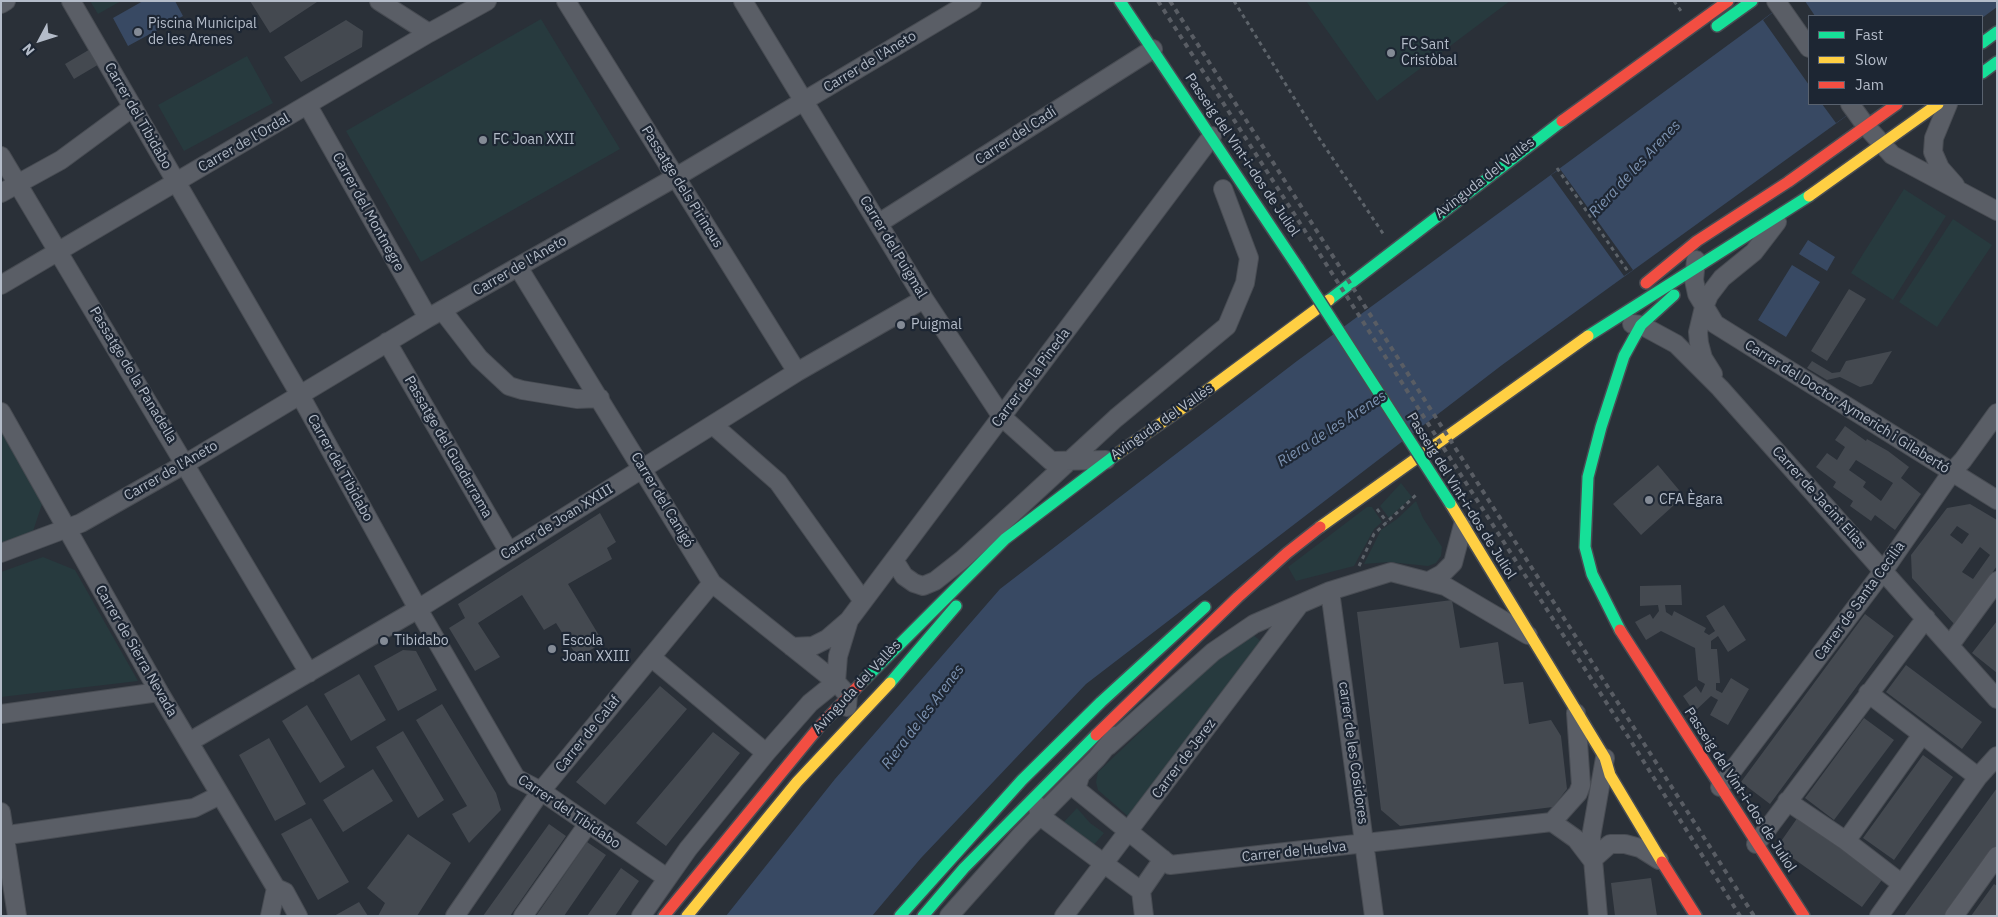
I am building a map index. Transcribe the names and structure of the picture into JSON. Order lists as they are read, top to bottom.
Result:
{
  "streets": {
    "main road": ["Passeig del Vint-i-dos de Juliol", "Avinguda del Vallès"],
    "street": [
      "Carrer de l'Aneto",
      "Carrer del Tibidabo",
      "Carrer del Cadí",
      "Carrer de l'Ordal",
      "Passatge dels Pirineus",
      "Carrer del Montnegre",
      "Carrer del Puigmal",
      "Passatge de la Panadella",
      "Carrer de la Pineda",
      "Carrer del Doctor Aymerich i Gilabertó",
      "Passatge del Guadarrama",
      "Carrer de Jacint Elias",
      "Carrer del Canigó",
      "Carrer de Joan XXIII",
      "Carrer de Santa Cecilia",
      "Carrer de Sierra Nevada",
      "Carrer de Calaf",
      "carrer de les Cosidores",
      "Carrer de Jerez",
      "Carrer de Huelva"
    ]
  },
  "crossings": [
    ["Carrer de l'Aneto", "Carrer del Tibidabo"],
    ["Carrer de l'Aneto", "Passatge dels Pirineus"],
    ["Carrer de l'Aneto", "Carrer del Montnegre"],
    ["Carrer de l'Aneto", "Carrer del Puigmal"],
    ["Carrer de l'Aneto", "Passatge de la Panadella"],
    ["Carrer de l'Aneto", "Passatge del Guadarrama"],
    ["Carrer de l'Aneto", "Carrer del Canigó"],
    ["Carrer de l'Aneto", "Carrer de Sierra Nevada"],
    ["Carrer del Tibidabo", "Carrer de l'Ordal"],
    ["Carrer del Tibidabo", "Avinguda del Vallès"],
    ["Carrer del Tibidabo", "Carrer de Joan XXIII"],
    ["Carrer del Tibidabo", "Carrer de Calaf"],
    ["Carrer del Cadí", "Passeig del Vint-i-dos de Juliol"],
    ["Carrer del Cadí", "Carrer del Puigmal"],
    ["Carrer de l'Ordal", "Carrer del Montnegre"],
    ["Carrer de l'Ordal", "Passatge de la Panadella"],
    ["Passeig del Vint-i-dos de Juliol", "Carrer de la Pineda"],
    ["Passeig del Vint-i-dos de Juliol", "Carrer de Jacint Elias"],
    ["Passeig del Vint-i-dos de Juliol", "Carrer de Santa Cecilia"],
    ["Avinguda del Vallès", "Carrer del Puigmal"],
    ["Avinguda del Vallès", "Carrer de la Pineda"],
    ["Avinguda del Vallès", "Carrer del Canigó"],
    ["Passatge dels Pirineus", "Carrer de Joan XXIII"],
    ["Carrer del Montnegre", "Carrer del Canigó"],
    ["Carrer del Puigmal", "Carrer de la Pineda"],
    ["Carrer del Puigmal", "Carrer de Joan XXIII"],
    ["Passatge de la Panadella", "Carrer de Joan XXIII"],
    ["Carrer de la Pineda", "Carrer del Canigó"],
    ["Carrer del Doctor Aymerich i Gilabertó", "Carrer de Jacint Elias"],
    ["Carrer del Doctor Aymerich i Gilabertó", "Carrer de Santa Cecilia"],
    ["Passatge del Guadarrama", "Carrer de Joan XXIII"],
    ["Carrer de Jacint Elias", "Carrer de Santa Cecilia"],
    ["Carrer del Canigó", "Carrer de Joan XXIII"],
    ["Carrer del Canigó", "Carrer de Calaf"],
    ["Carrer de Joan XXIII", "Carrer de Sierra Nevada"],
    ["carrer de les Cosidores", "Carrer de Huelva"],
    ["Carrer de Jerez", "Carrer de Huelva"]
  ],
  "water": ["Riera de les Arenes"],
  "places": [
    "Piscina Municipal de les Arenes",
    "FC Sant Cristòbal",
    "FC Joan XXII",
    "Puigmal",
    "CFA Ègara",
    "Tibidabo",
    "Escola Joan XXIII"
  ],
  "legend": ["Fast", "Slow", "Jam"],
  "north": "bottom left"
}
